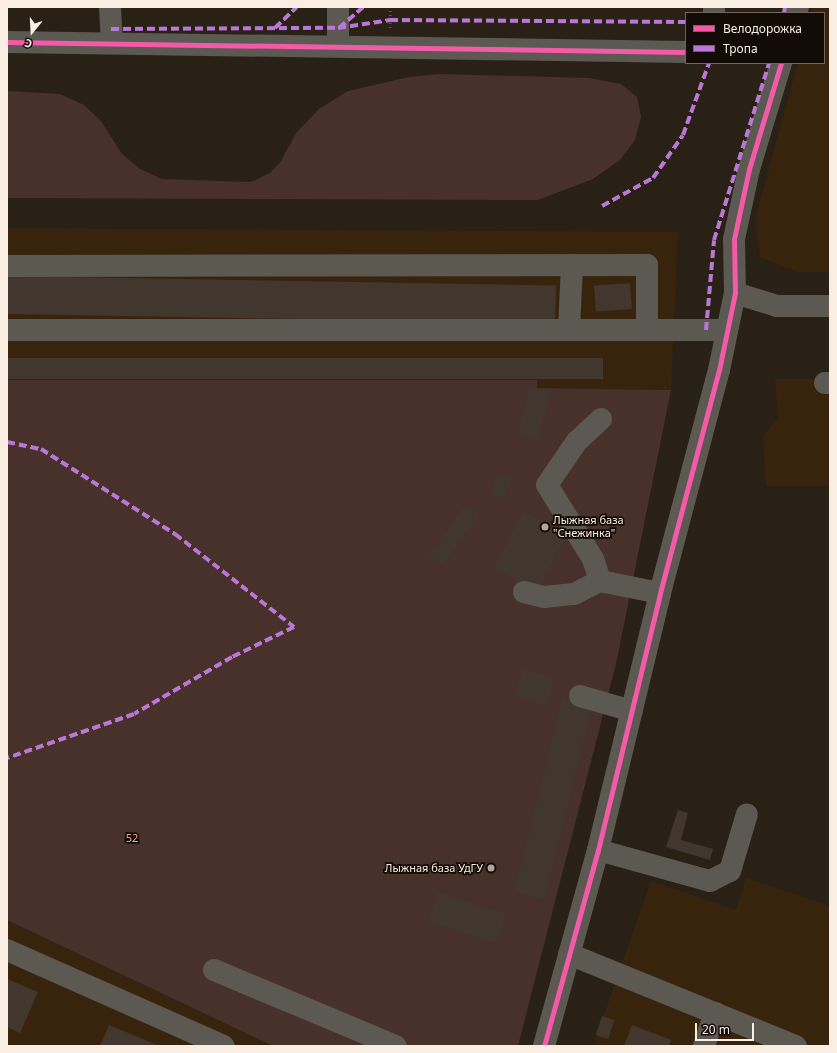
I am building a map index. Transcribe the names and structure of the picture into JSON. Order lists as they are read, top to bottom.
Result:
{
  "parks": ["52"],
  "places": ["Лыжная база \"Снежинка\"", "Лыжная база УдГУ"],
  "legend": ["Велодорожка", "Тропа"],
  "scale_bar": "20 m",
  "north": "bottom"
}
